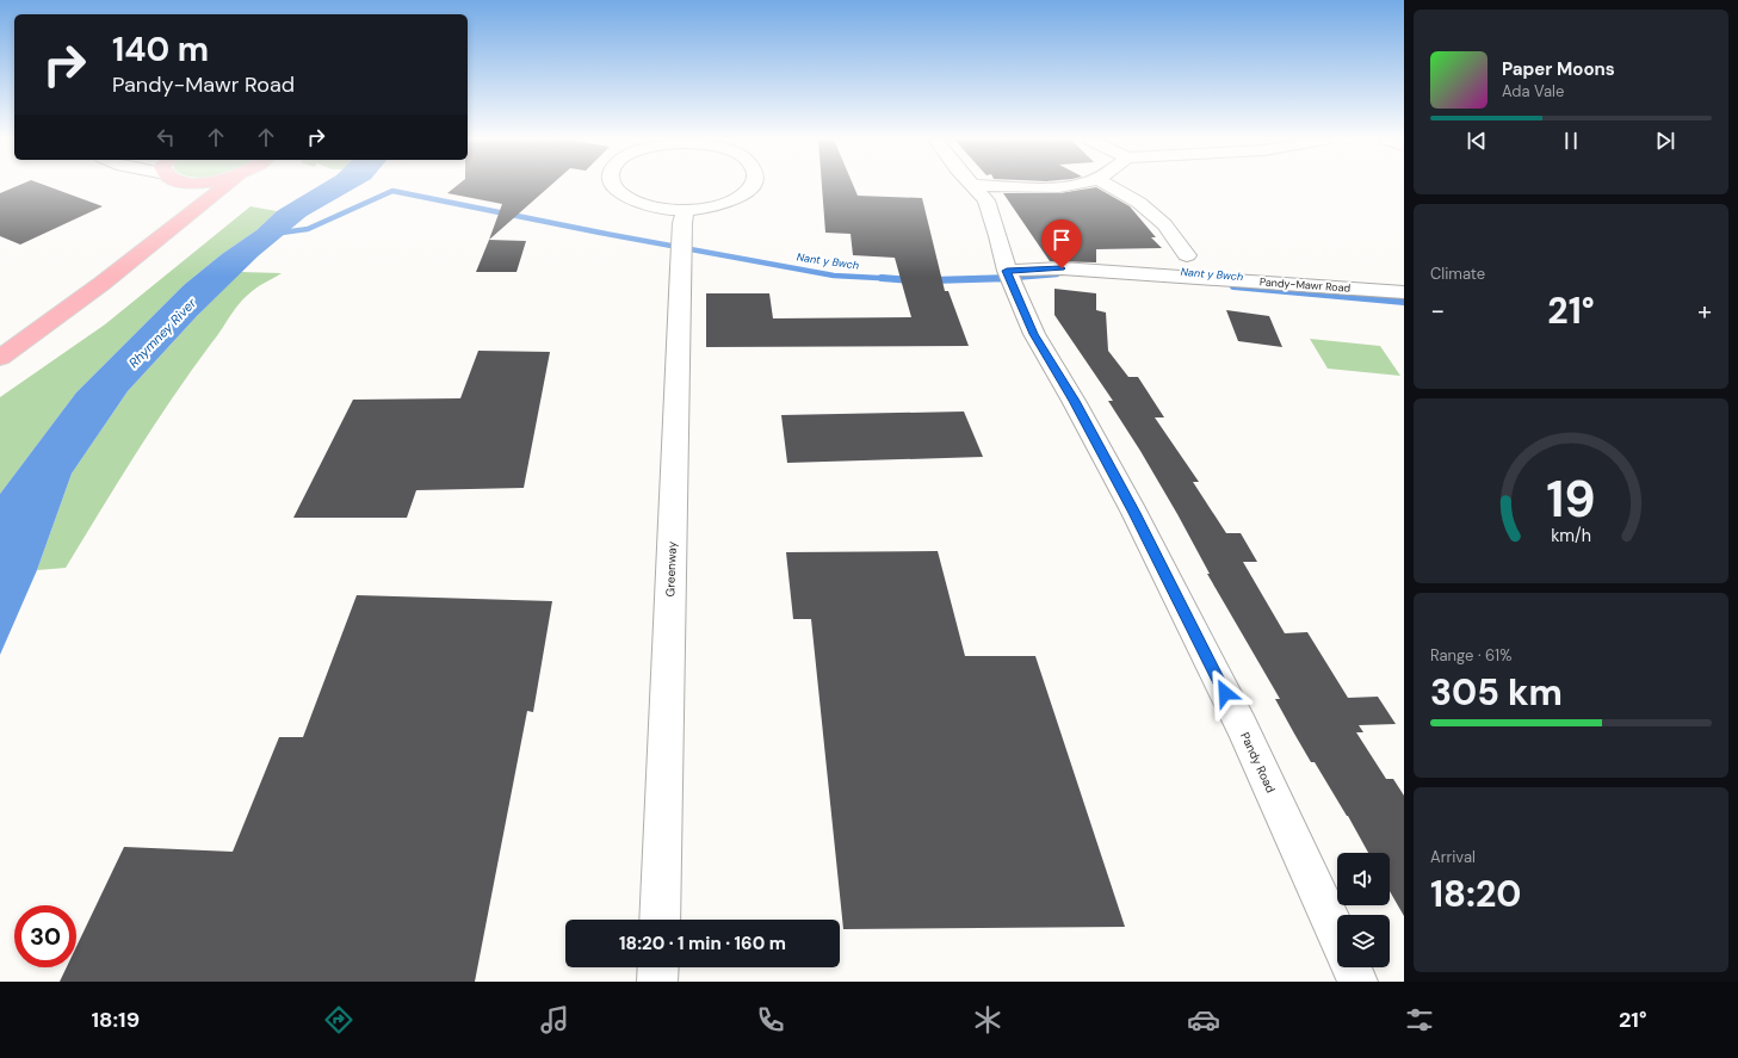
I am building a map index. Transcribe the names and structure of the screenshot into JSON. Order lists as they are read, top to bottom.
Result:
{
  "streets": {
    "street": ["Pandy-Mawr Road", "Greenway", "Pandy Road"]
  },
  "crossings": [
    ["Pandy-Mawr Road", "Pandy Road"]
  ],
  "water": ["Nant y Bwch", "Rhymney River"],
  "page": {
    "turn": ["140 m", "Pandy-Mawr Road"],
    "song": ["Paper Moons", "Ada Vale"],
    "tile": [
      "Climate",
      ["Range · 61%", "305 km"],
      ["Arrival", "18:20"]
    ],
    "heat": ["−", "21°", "+"],
    "limit": "30",
    "trip": "18:20 · 1 min · 160 m",
    "tabs": ["18:19", "21°"],
    "gauge": ["19", "km/h"]
  }
}
